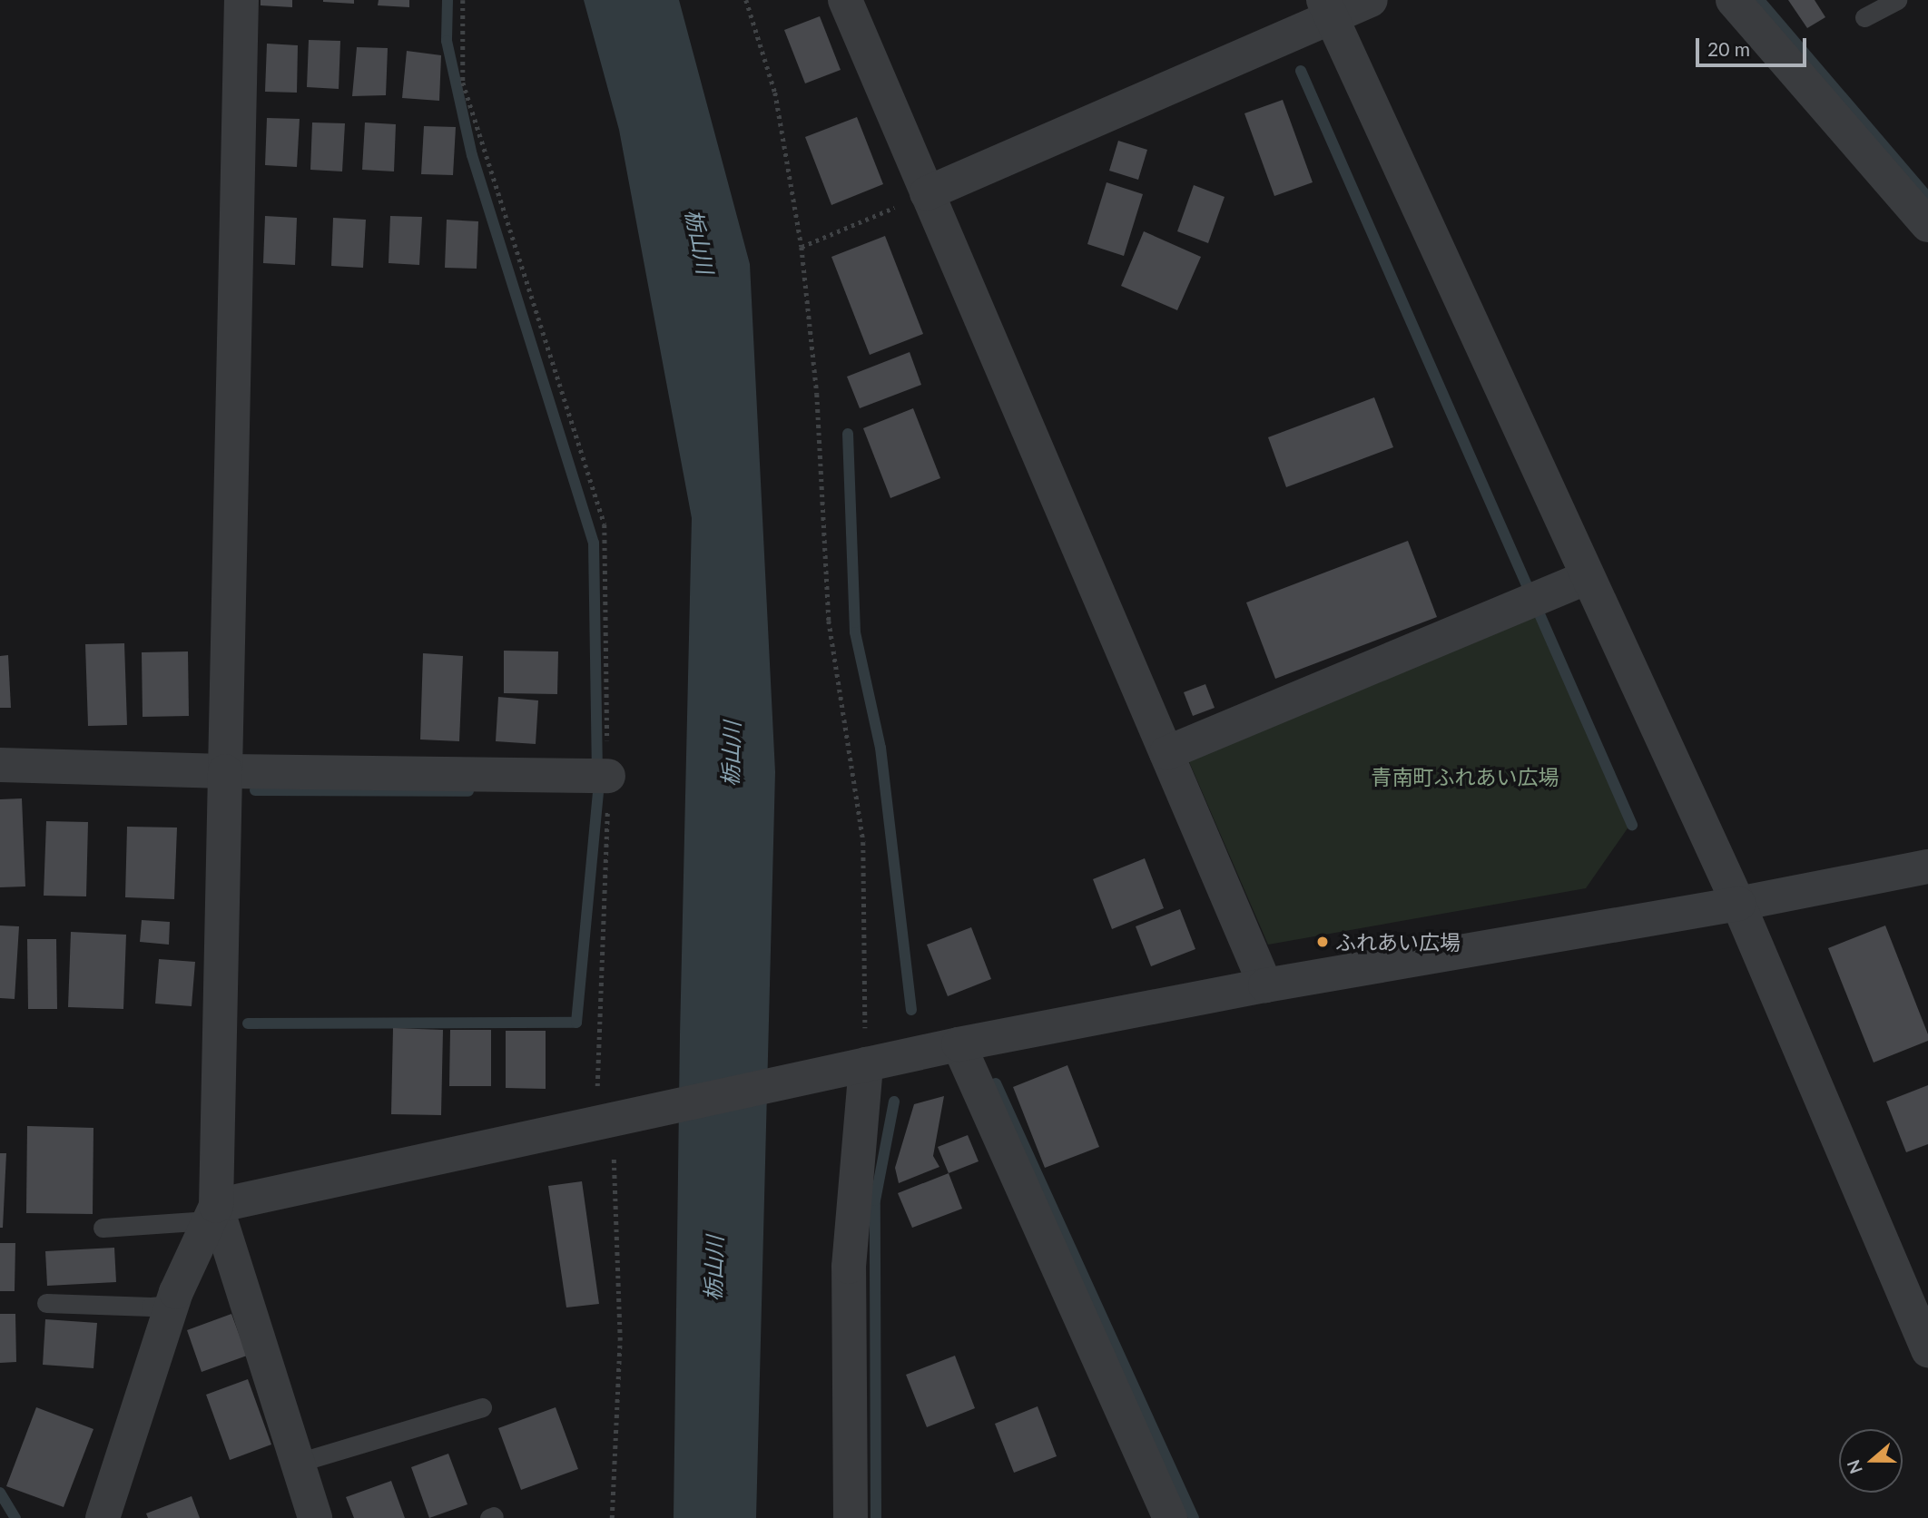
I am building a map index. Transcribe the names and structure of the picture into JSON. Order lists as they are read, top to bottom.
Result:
{
  "water": ["栃山川"],
  "parks": ["青南町ふれあい広場"],
  "places": ["ふれあい広場"],
  "scale_bar": "20 m",
  "north": "left"
}
